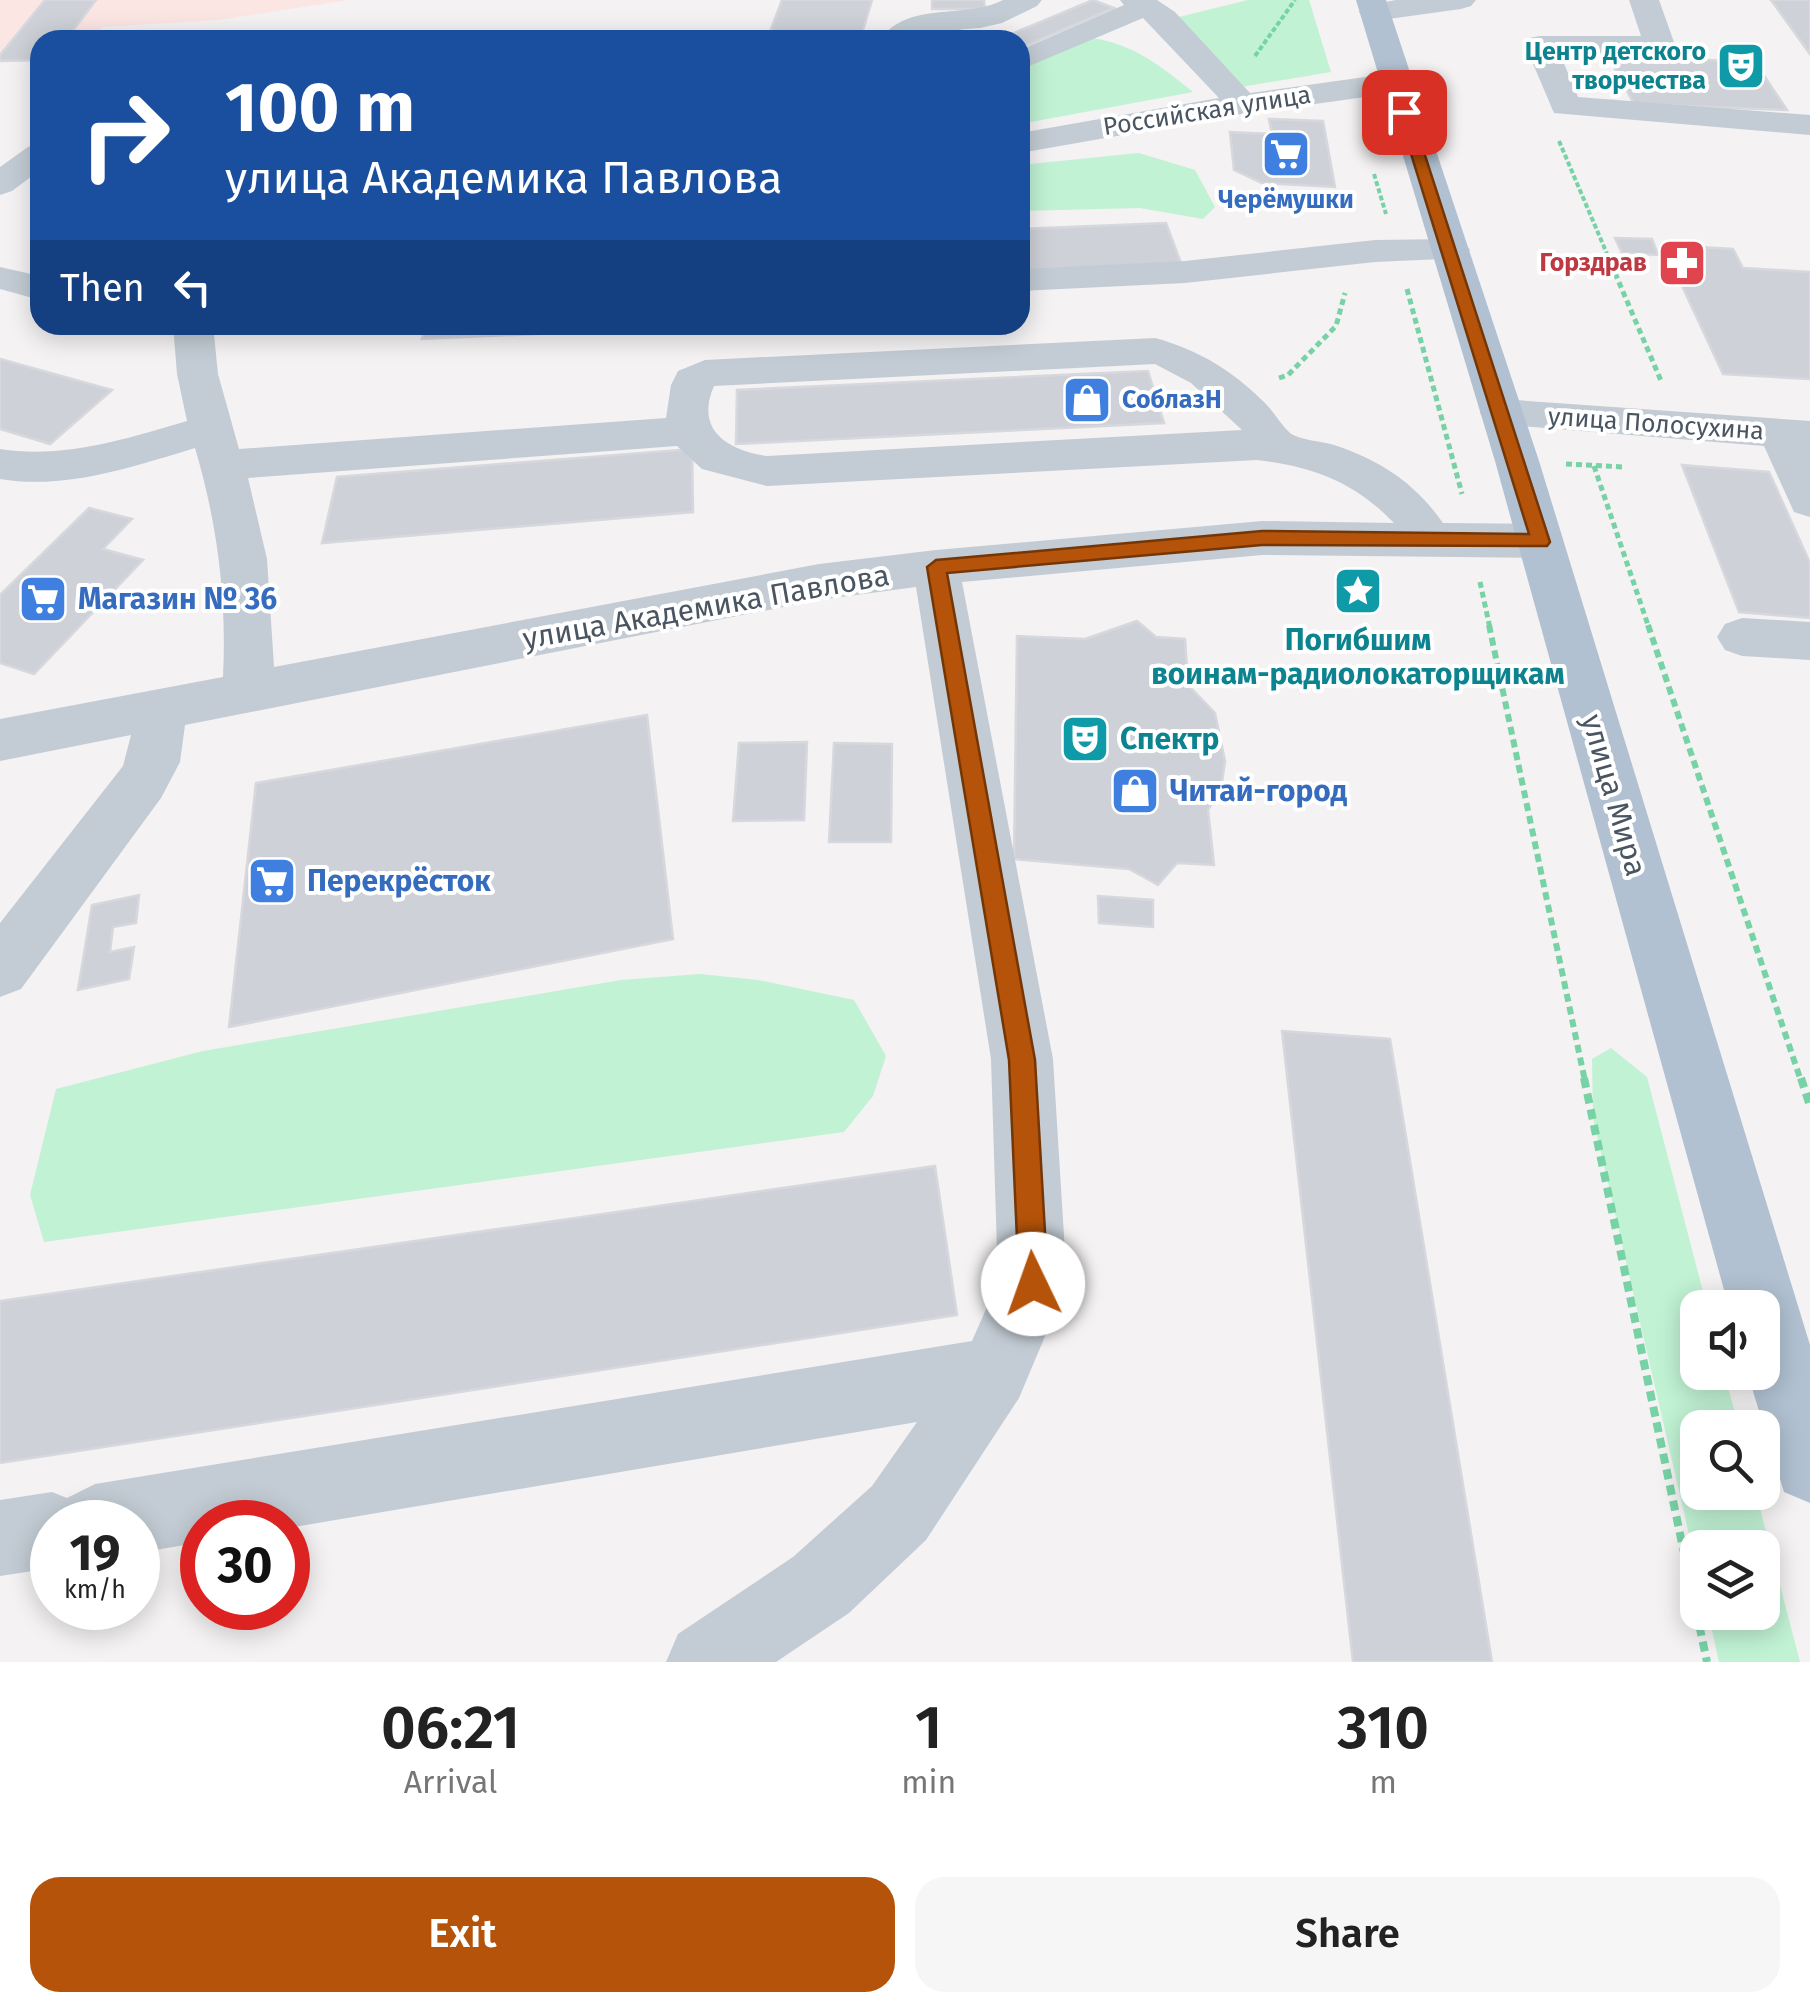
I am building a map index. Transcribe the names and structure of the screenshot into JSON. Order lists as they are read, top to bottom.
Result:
{
  "streets": {
    "main road": ["улица Мира"],
    "street": ["Российская улица", "улица Полосухина", "улица Академика Павлова"]
  },
  "crossings": [
    ["Российская улица", "улица Мира"],
    ["улица Полосухина", "улица Мира"],
    ["улица Академика Павлова", "улица Мира"]
  ],
  "places": {
    "theatre": ["Центр детского творчества", "Спектр"],
    "supermarket": ["Черёмушки", "Магазин № 36", "Перекрёсток"],
    "pharmacy": ["Горздрав"],
    "shop": ["СоблазН", "Читай-город"],
    "place": ["Погибшим воинам-радиолокаторщикам"]
  },
  "page": {
    "turn": ["100 m", "улица Академика Павлова"],
    "then": "Then",
    "speed": "19 km/h",
    "limit": "30",
    "eta": [
      "06:21",
      "Arrival",
      "1",
      "min",
      "310",
      "m"
    ],
    "buttons": ["Exit", "Share"]
  }
}
